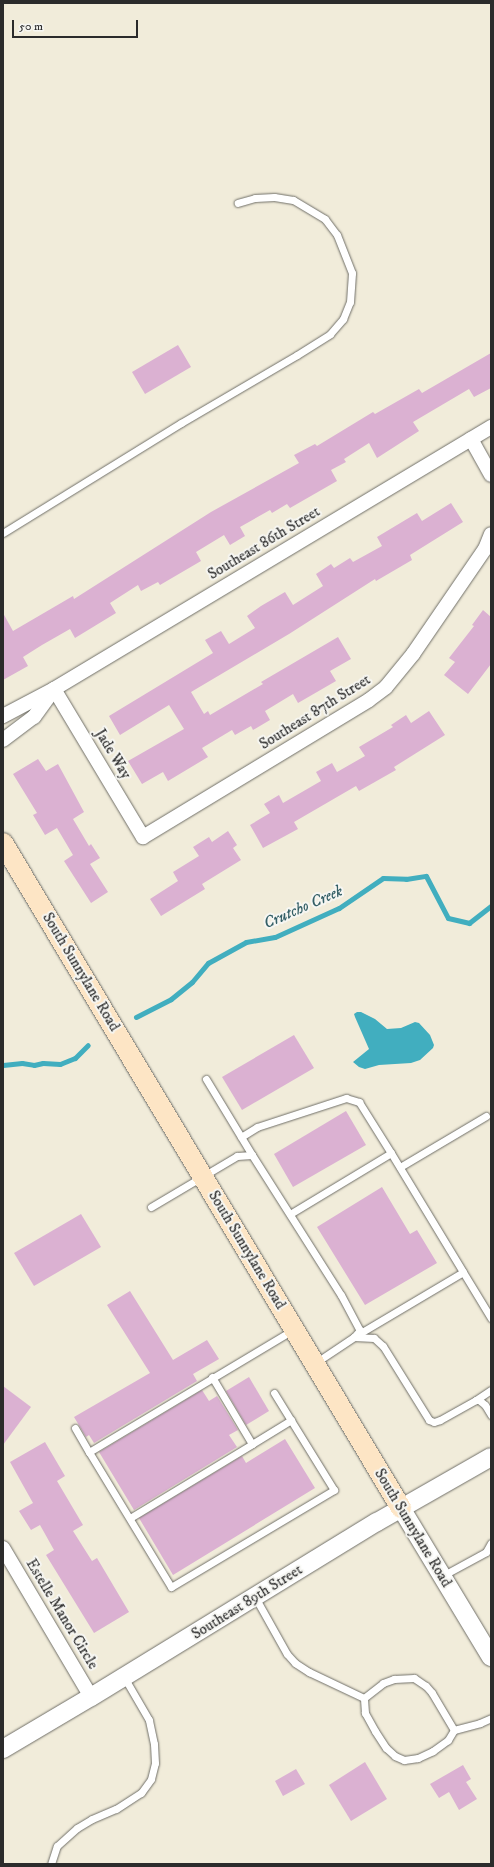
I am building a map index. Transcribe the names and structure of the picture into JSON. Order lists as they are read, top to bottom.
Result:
{
  "streets": {
    "main road": ["South Sunnylane Road"],
    "street": [
      "Southeast 86th Street",
      "Southeast 87th Street",
      "Jade Way",
      "Southeast 89th Street",
      "Estelle Manor Circle"
    ]
  },
  "crossings": [
    ["Southeast 86th Street", "Jade Way"],
    ["Southeast 87th Street", "Jade Way"],
    ["South Sunnylane Road", "Southeast 89th Street"],
    ["Southeast 89th Street", "Estelle Manor Circle"]
  ],
  "water": ["Crutcho Creek"],
  "scale_bar": "50 m"
}
